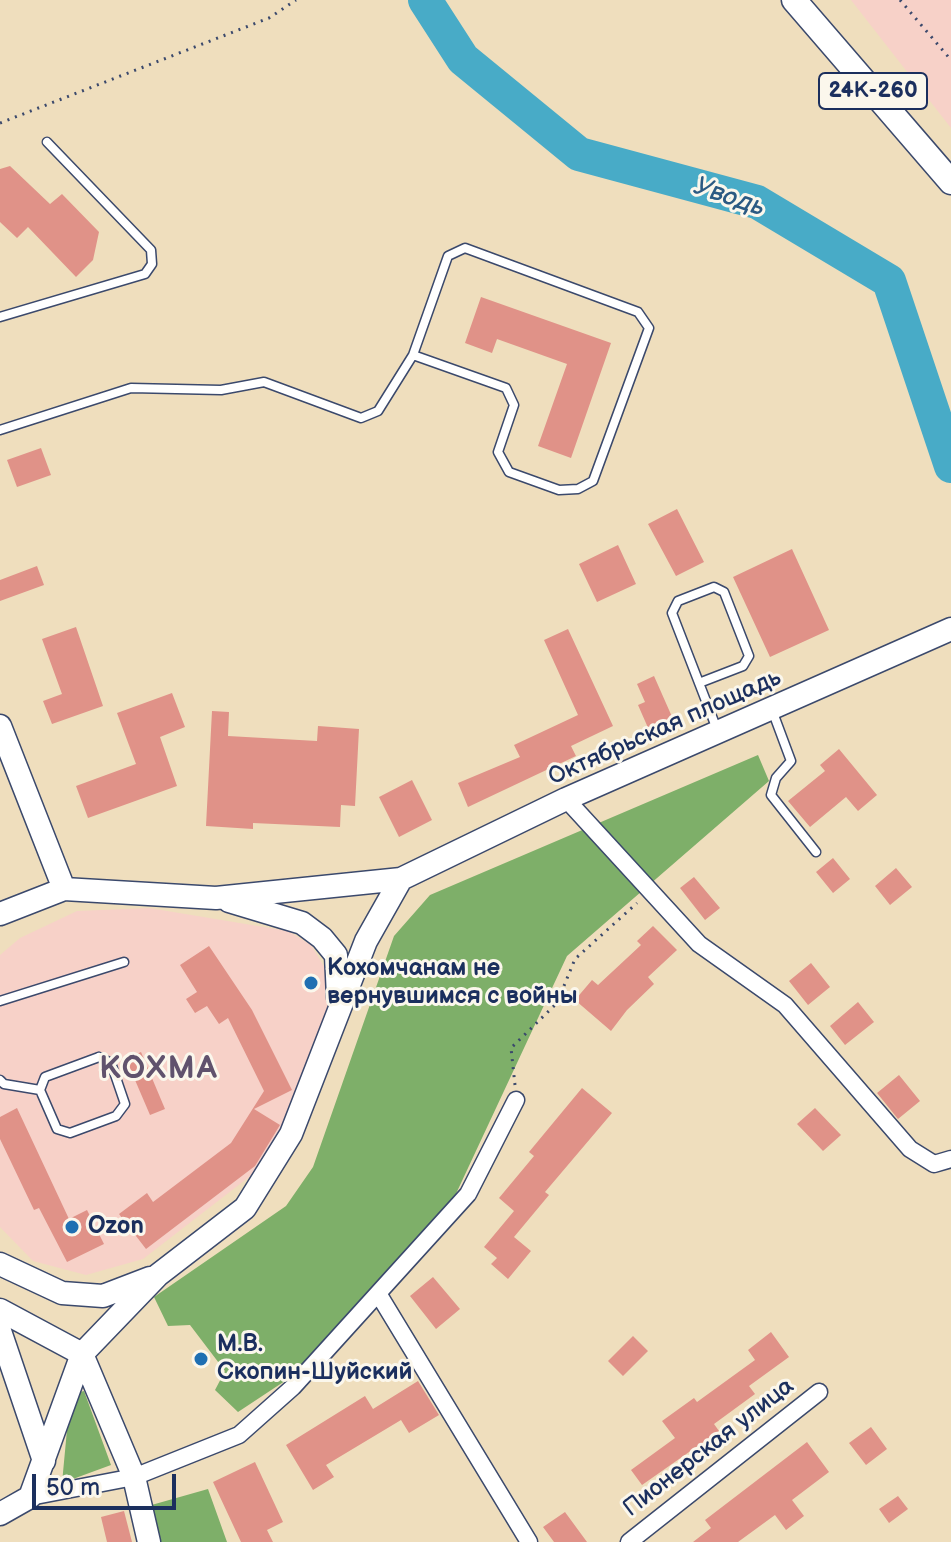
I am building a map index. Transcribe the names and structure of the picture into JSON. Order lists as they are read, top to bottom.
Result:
{
  "streets": {
    "main road": ["24К-260", "Октябрьская площадь"],
    "street": ["Пионерская улица"]
  },
  "districts": ["КОХМА"],
  "water": ["Уводь"],
  "places": ["Кохомчанам не вернувшимся с войны", "Ozon", "М.В. Скопин-Шуйский"],
  "scale_bar": "50 m"
}
